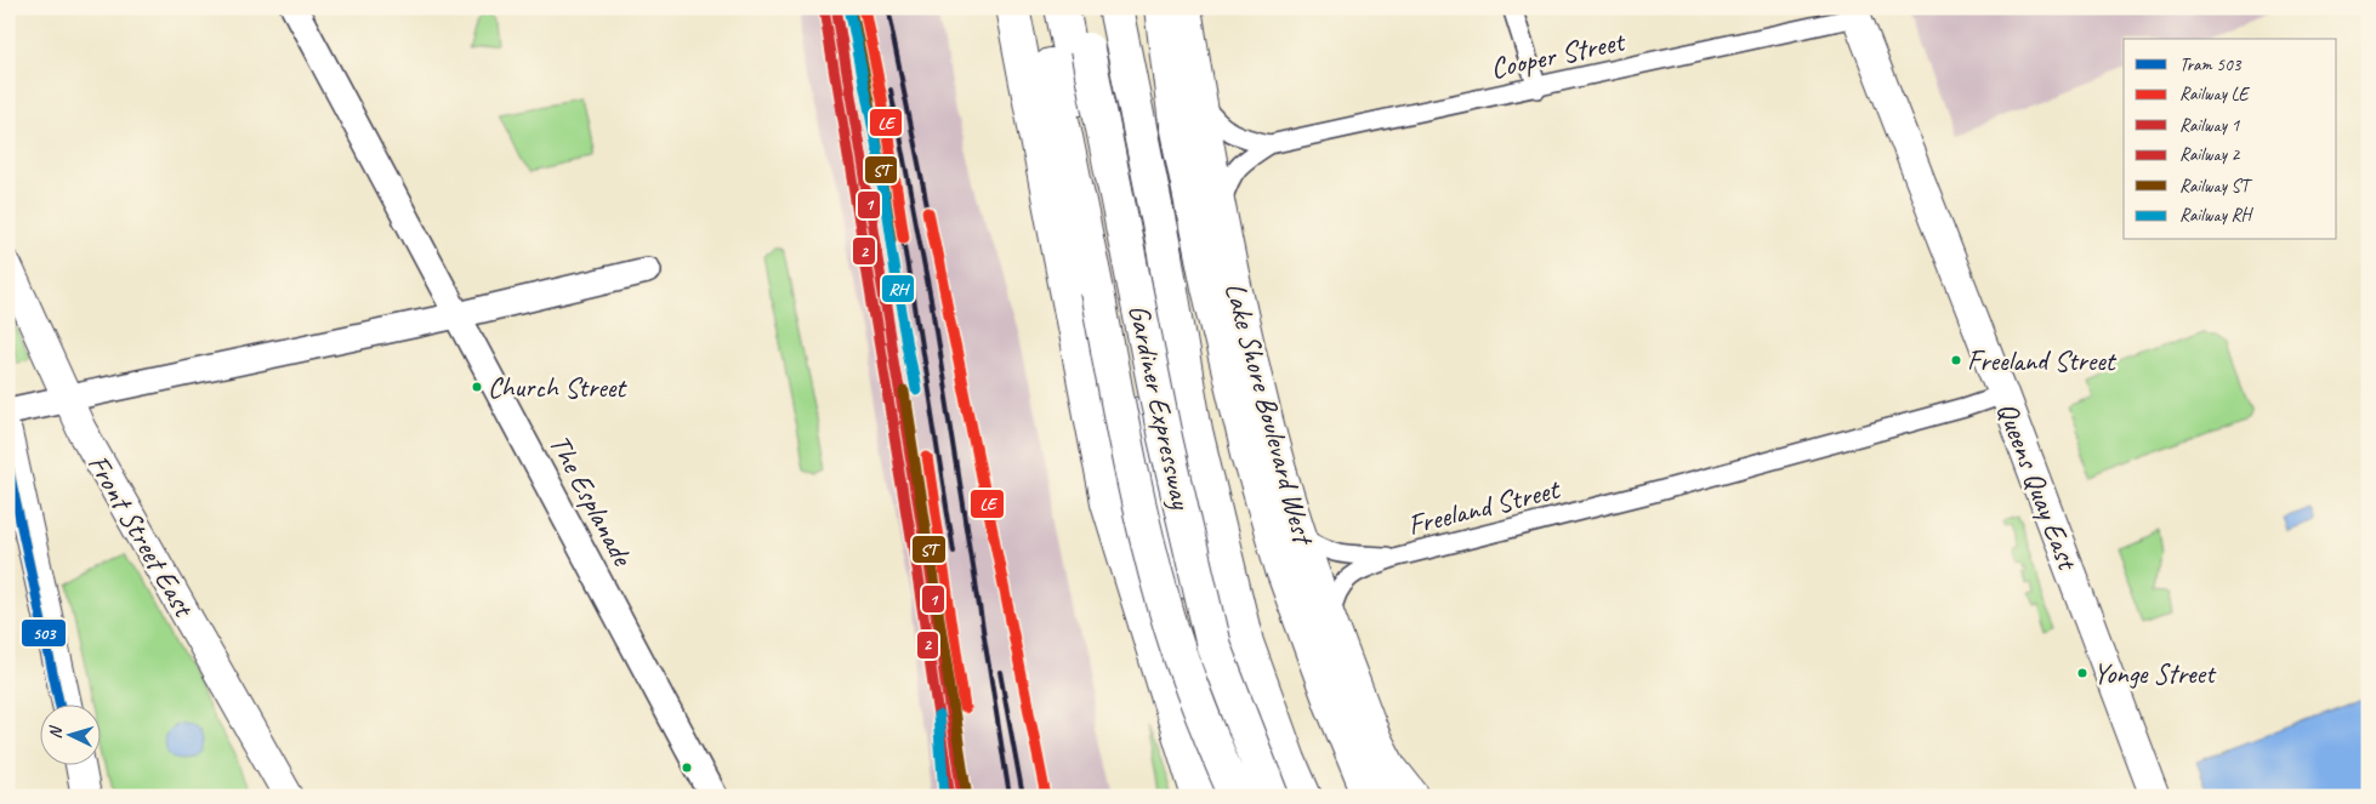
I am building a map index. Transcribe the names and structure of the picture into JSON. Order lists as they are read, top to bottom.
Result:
{
  "streets": {
    "highway": ["Gardiner Expressway", "Lake Shore Boulevard West"],
    "main road": ["Queens Quay East", "Front Street East"],
    "street": ["Cooper Street", "The Esplanade", "Freeland Street"]
  },
  "crossings": [
    ["Cooper Street", "Lake Shore Boulevard West"],
    ["Cooper Street", "Queens Quay East"],
    ["Lake Shore Boulevard West", "Freeland Street"],
    ["Queens Quay East", "Freeland Street"]
  ],
  "places": ["Freeland Street", "Church Street", "Yonge Street"],
  "lines": [
    "rail line LE",
    "rail line 1",
    "rail line RH",
    "rail line 2",
    "rail line ST",
    "tram line 503"
  ],
  "legend": [
    "Tram 503",
    "Railway LE",
    "Railway 1",
    "Railway 2",
    "Railway ST",
    "Railway RH"
  ],
  "north": "left"
}
